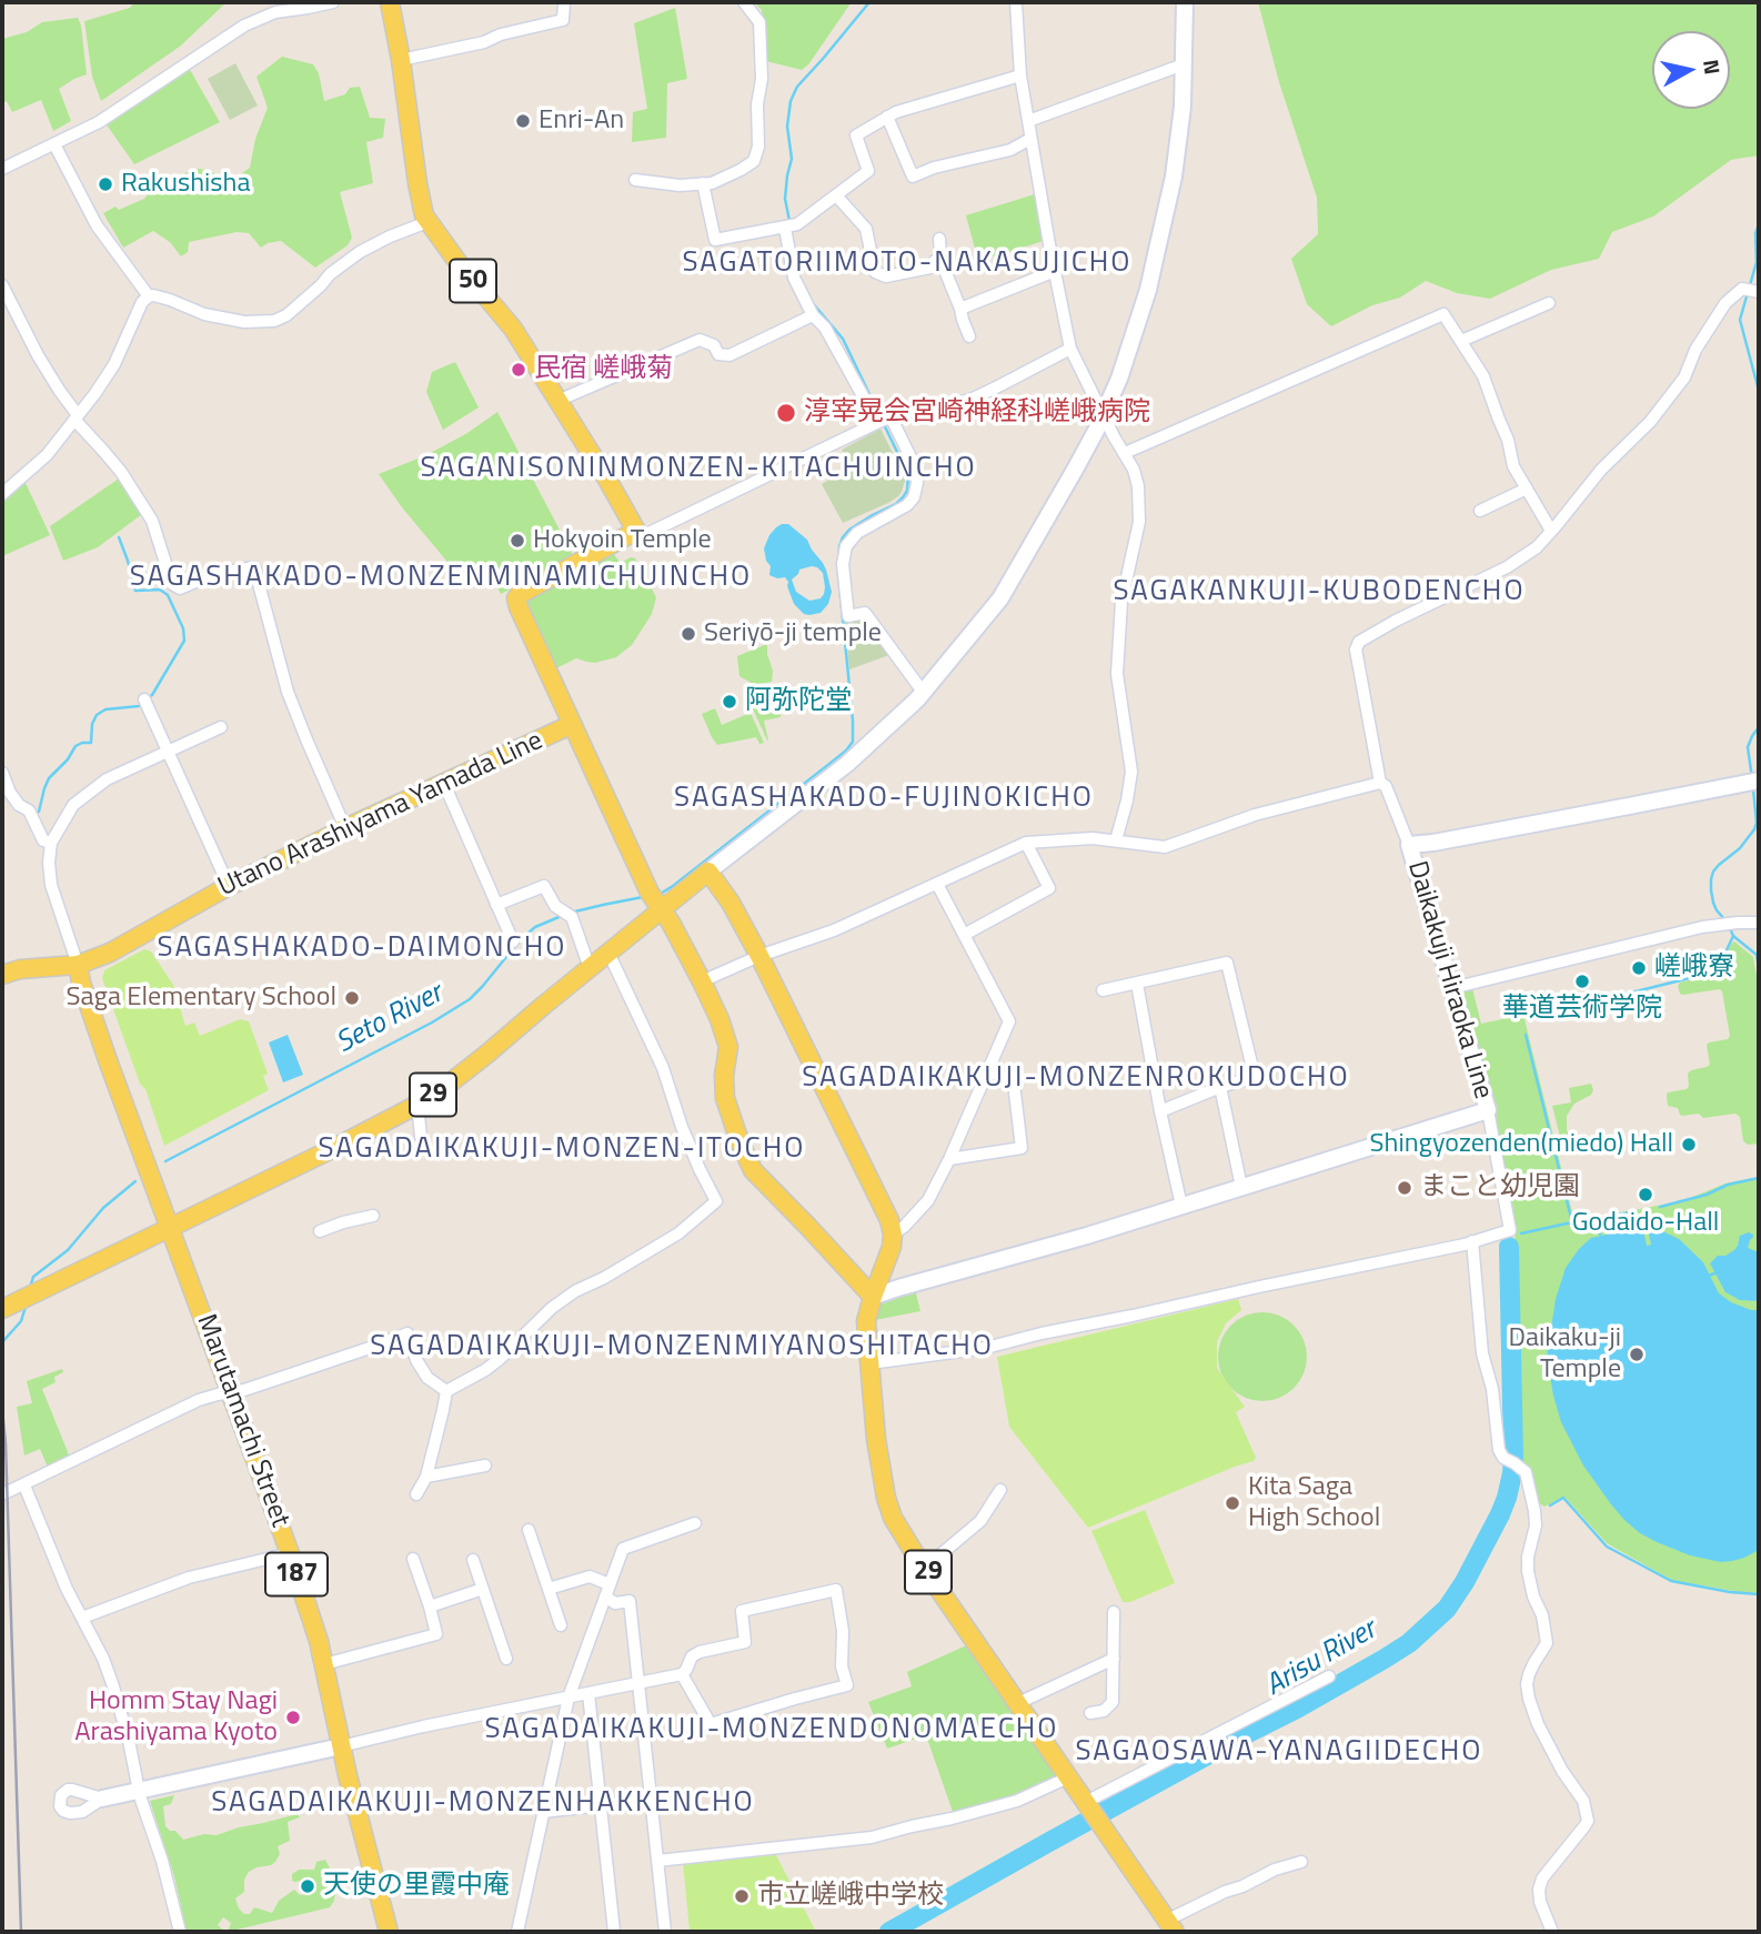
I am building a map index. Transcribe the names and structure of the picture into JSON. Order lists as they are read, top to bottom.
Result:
{
  "streets": {
    "main road": [
      "50",
      "Utano Arashiyama Yamada Line",
      "29",
      "Marutamachi Street",
      "187"
    ],
    "street": ["Daikakuji Hiraoka Line"]
  },
  "crossings": [
    ["Utano Arashiyama Yamada Line", "Daikakuji Hiraoka Line"],
    ["Utano Arashiyama Yamada Line", "29"],
    ["Utano Arashiyama Yamada Line", "Marutamachi Street"],
    ["Daikakuji Hiraoka Line", "29"],
    ["29", "Marutamachi Street"]
  ],
  "districts": [
    "SAGATORIIMOTO-NAKASUJICHO",
    "SAGANISONINMONZEN-KITACHUINCHO",
    "SAGASHAKADO-MONZENMINAMICHUINCHO",
    "SAGAKANKUJI-KUBODENCHO",
    "SAGASHAKADO-FUJINOKICHO",
    "SAGASHAKADO-DAIMONCHO",
    "SAGADAIKAKUJI-MONZENROKUDOCHO",
    "SAGADAIKAKUJI-MONZEN-ITOCHO",
    "SAGADAIKAKUJI-MONZENMIYANOSHITACHO",
    "SAGADAIKAKUJI-MONZENDONOMAECHO",
    "SAGAOSAWA-YANAGIIDECHO",
    "SAGADAIKAKUJI-MONZENHAKKENCHO"
  ],
  "water": ["Seto River", "Arisu River"],
  "places": [
    "Enri-An",
    "Rakushisha",
    "民宿 嵯峨菊",
    "淳宰晃会宮崎神経科嵯峨病院",
    "Hokyoin Temple",
    "Seriyō-ji temple",
    "阿弥陀堂",
    "嵯峨寮",
    "華道芸術学院",
    "Saga Elementary School",
    "Shingyozenden(miedo) Hall",
    "まこと幼児園",
    "Godaido-Hall",
    "Daikaku-ji Temple",
    "Kita Saga High School",
    "Homm Stay Nagi Arashiyama Kyoto",
    "天使の里霞中庵",
    "市立嵯峨中学校"
  ],
  "north": "right"
}
